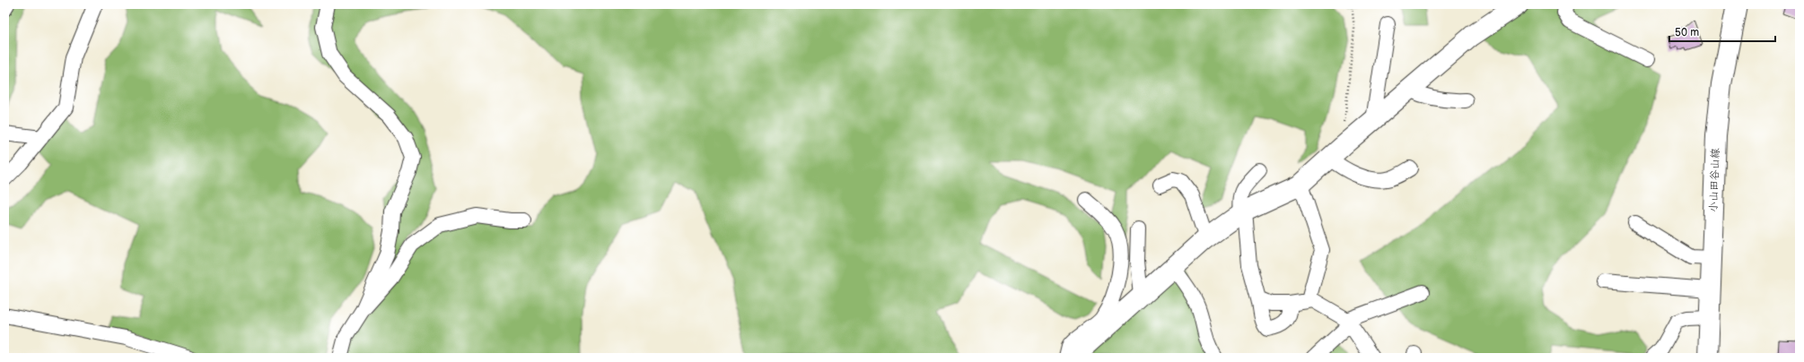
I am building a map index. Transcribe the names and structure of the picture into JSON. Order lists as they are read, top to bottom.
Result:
{
  "streets": {
    "street": ["小山田谷山線"]
  },
  "scale_bar": "50 m"
}
